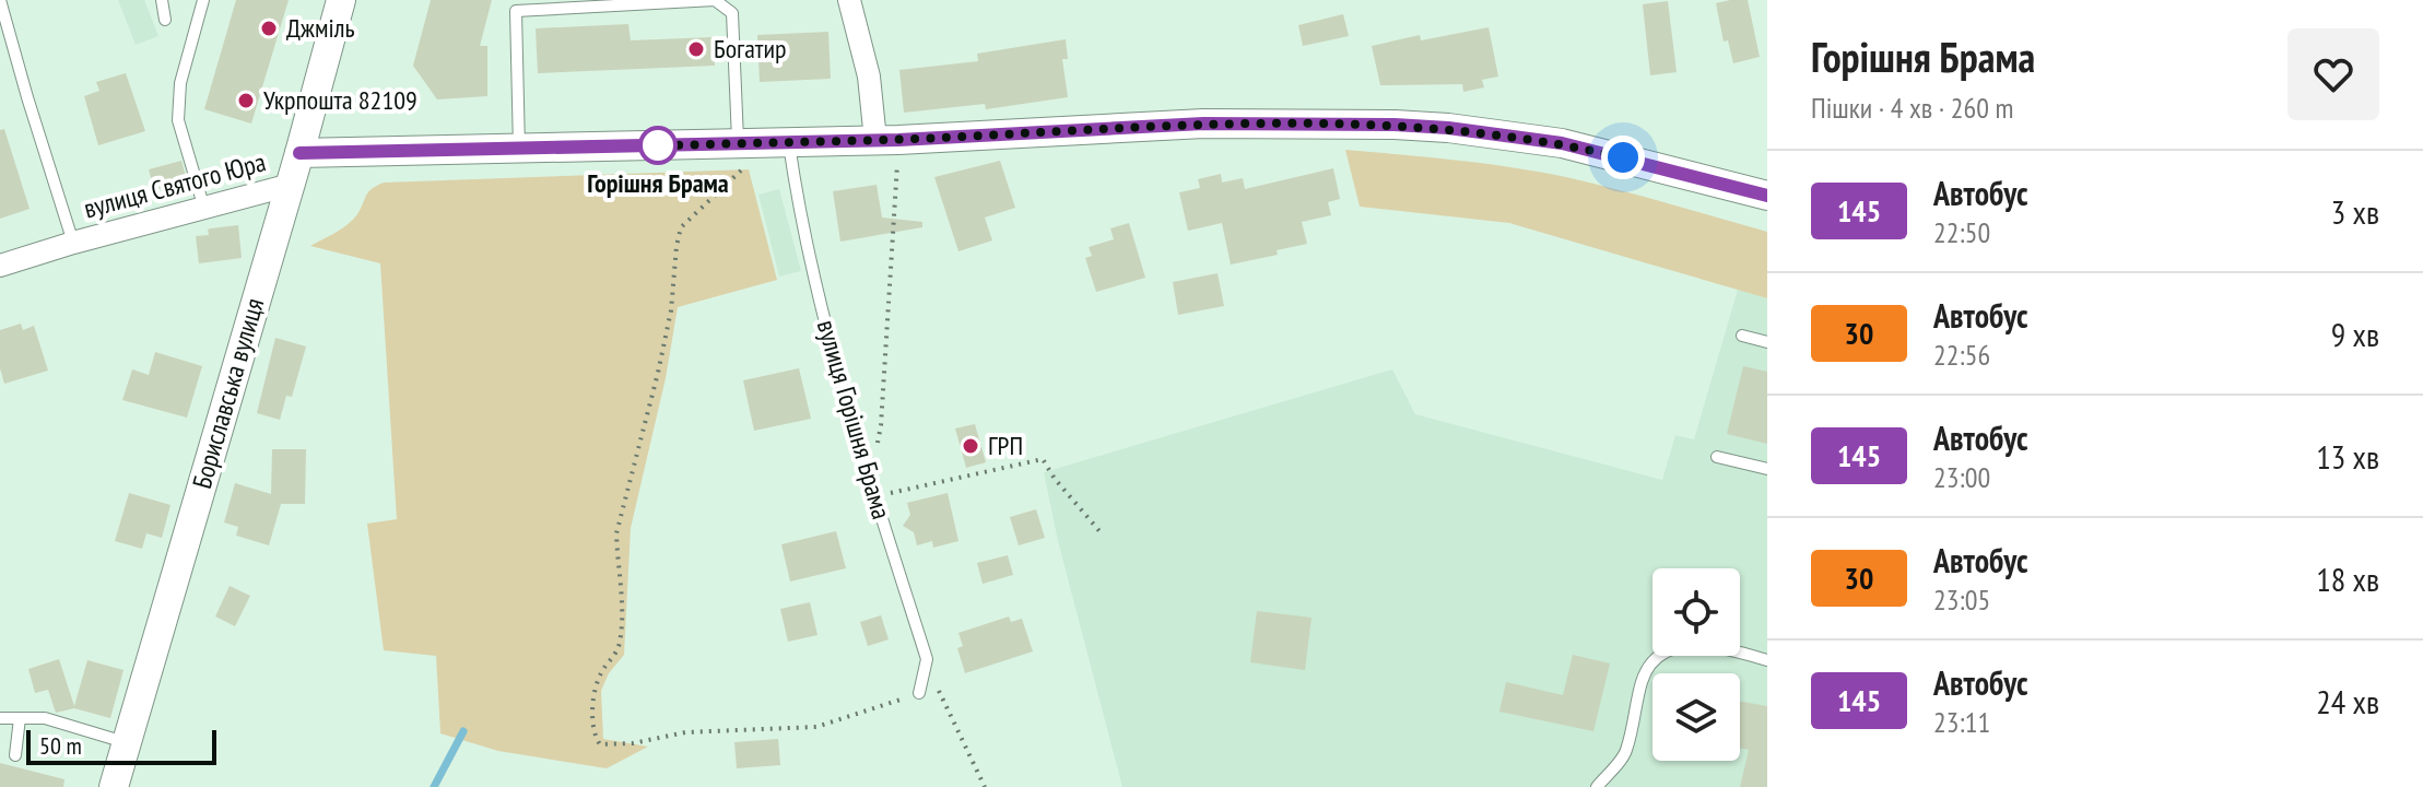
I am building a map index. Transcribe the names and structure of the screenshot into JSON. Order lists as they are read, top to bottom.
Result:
{
  "streets": {
    "street": ["вулиця Святого Юра", "Бориславська вулиця"],
    "lane": ["вулиця Горішня Брама"]
  },
  "crossings": [
    ["вулиця Святого Юра", "Бориславська вулиця"]
  ],
  "places": [
    "Джміль",
    "Богатир",
    "Укрпошта 82109",
    "Горішня Брама",
    "ГРП"
  ],
  "lines": ["bus line 145"],
  "scale_bar": "50 m",
  "page": {
    "heading": ["Горішня Брама", "Пішки · 4 хв · 260 m"],
    "list": [
      {
        "mark": "145",
        "name": "Автобус",
        "note": "22:50",
        "value": "3 хв"
      },
      {
        "mark": "30",
        "name": "Автобус",
        "note": "22:56",
        "value": "9 хв"
      },
      {
        "mark": "145",
        "name": "Автобус",
        "note": "23:00",
        "value": "13 хв"
      },
      {
        "mark": "30",
        "name": "Автобус",
        "note": "23:05",
        "value": "18 хв"
      },
      {
        "mark": "145",
        "name": "Автобус",
        "note": "23:11",
        "value": "24 хв"
      }
    ],
    "scale": "50 m"
  }
}
